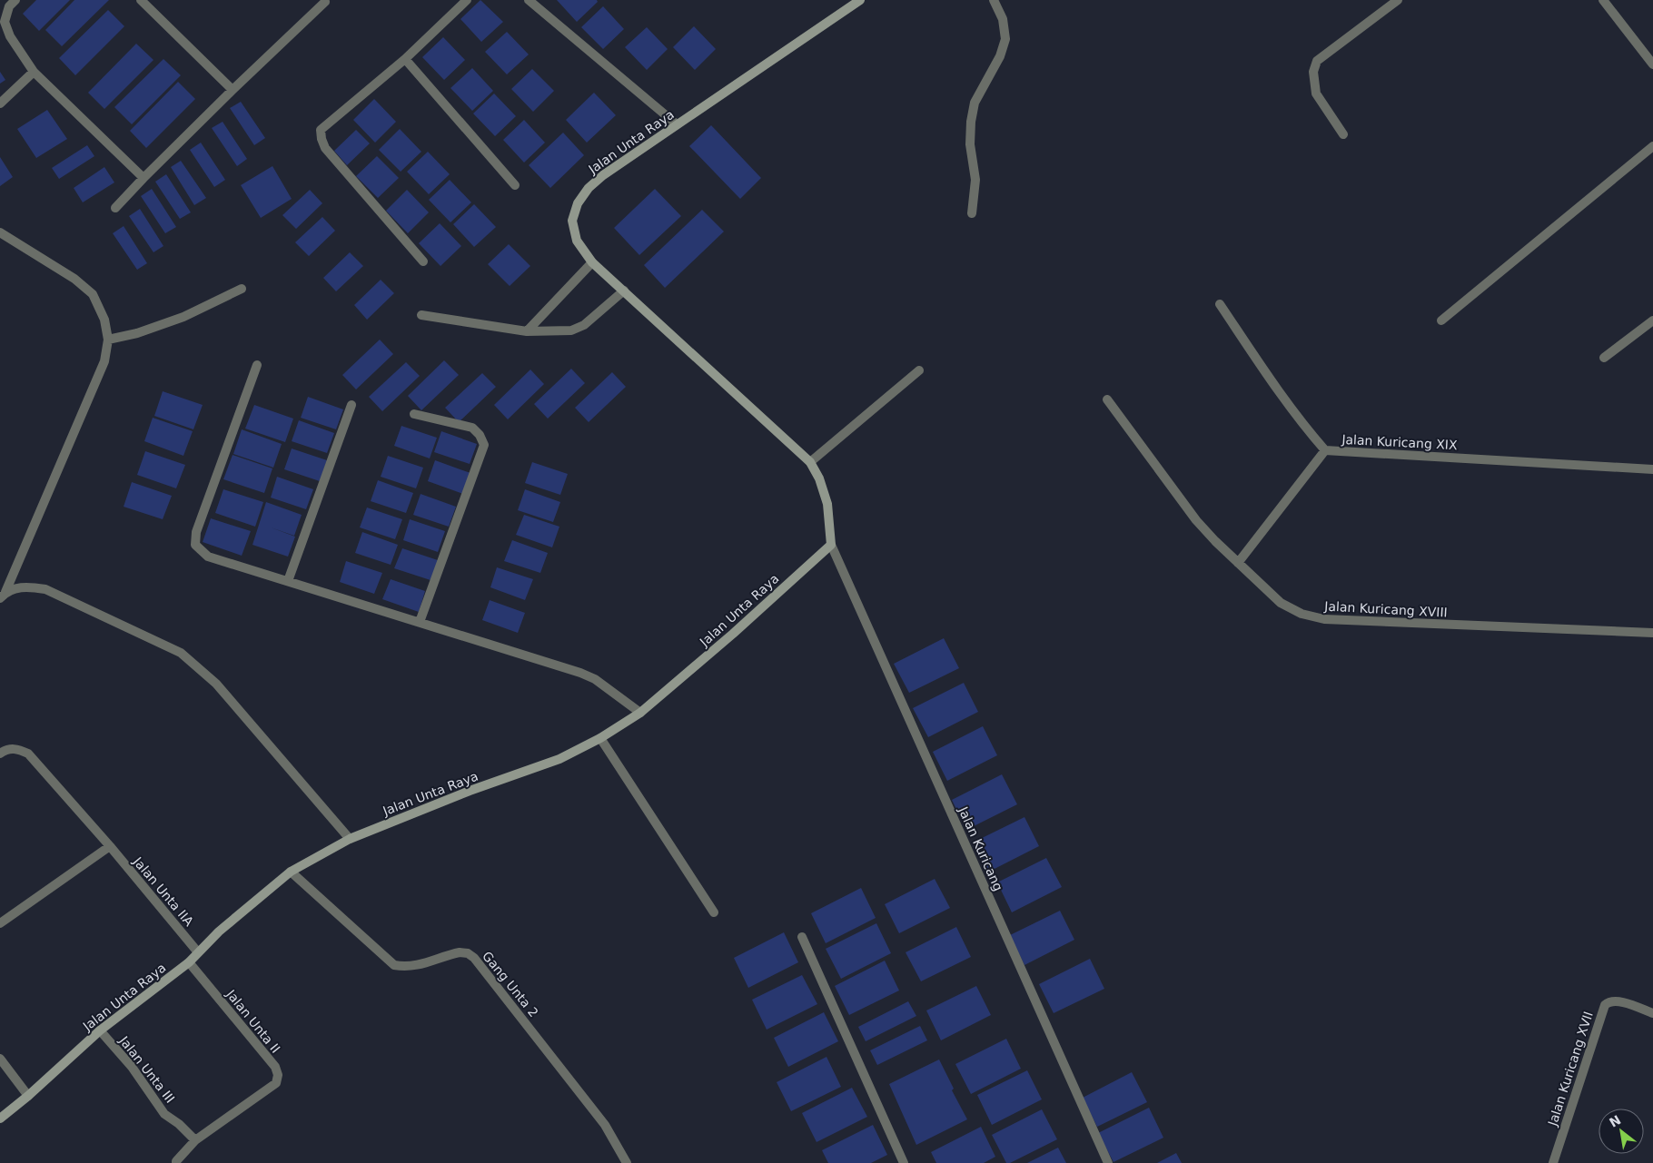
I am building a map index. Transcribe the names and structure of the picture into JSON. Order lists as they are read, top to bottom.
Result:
{
  "streets": {
    "street": [
      "Jalan Unta Raya",
      "Jalan Kuricang XIX",
      "Jalan Kuricang XVIII",
      "Jalan Kuricang",
      "Jalan Unta IIA",
      "Gang Unta 2",
      "Jalan Unta II",
      "Jalan Kuricang XVII",
      "Jalan Unta III"
    ]
  },
  "crossings": [
    ["Jalan Unta Raya", "Jalan Kuricang"],
    ["Jalan Unta Raya", "Jalan Unta IIA"],
    ["Jalan Unta Raya", "Gang Unta 2"],
    ["Jalan Unta Raya", "Jalan Unta II"],
    ["Jalan Unta Raya", "Jalan Unta III"],
    ["Jalan Unta II", "Jalan Unta III"]
  ],
  "north": "top left"
}
